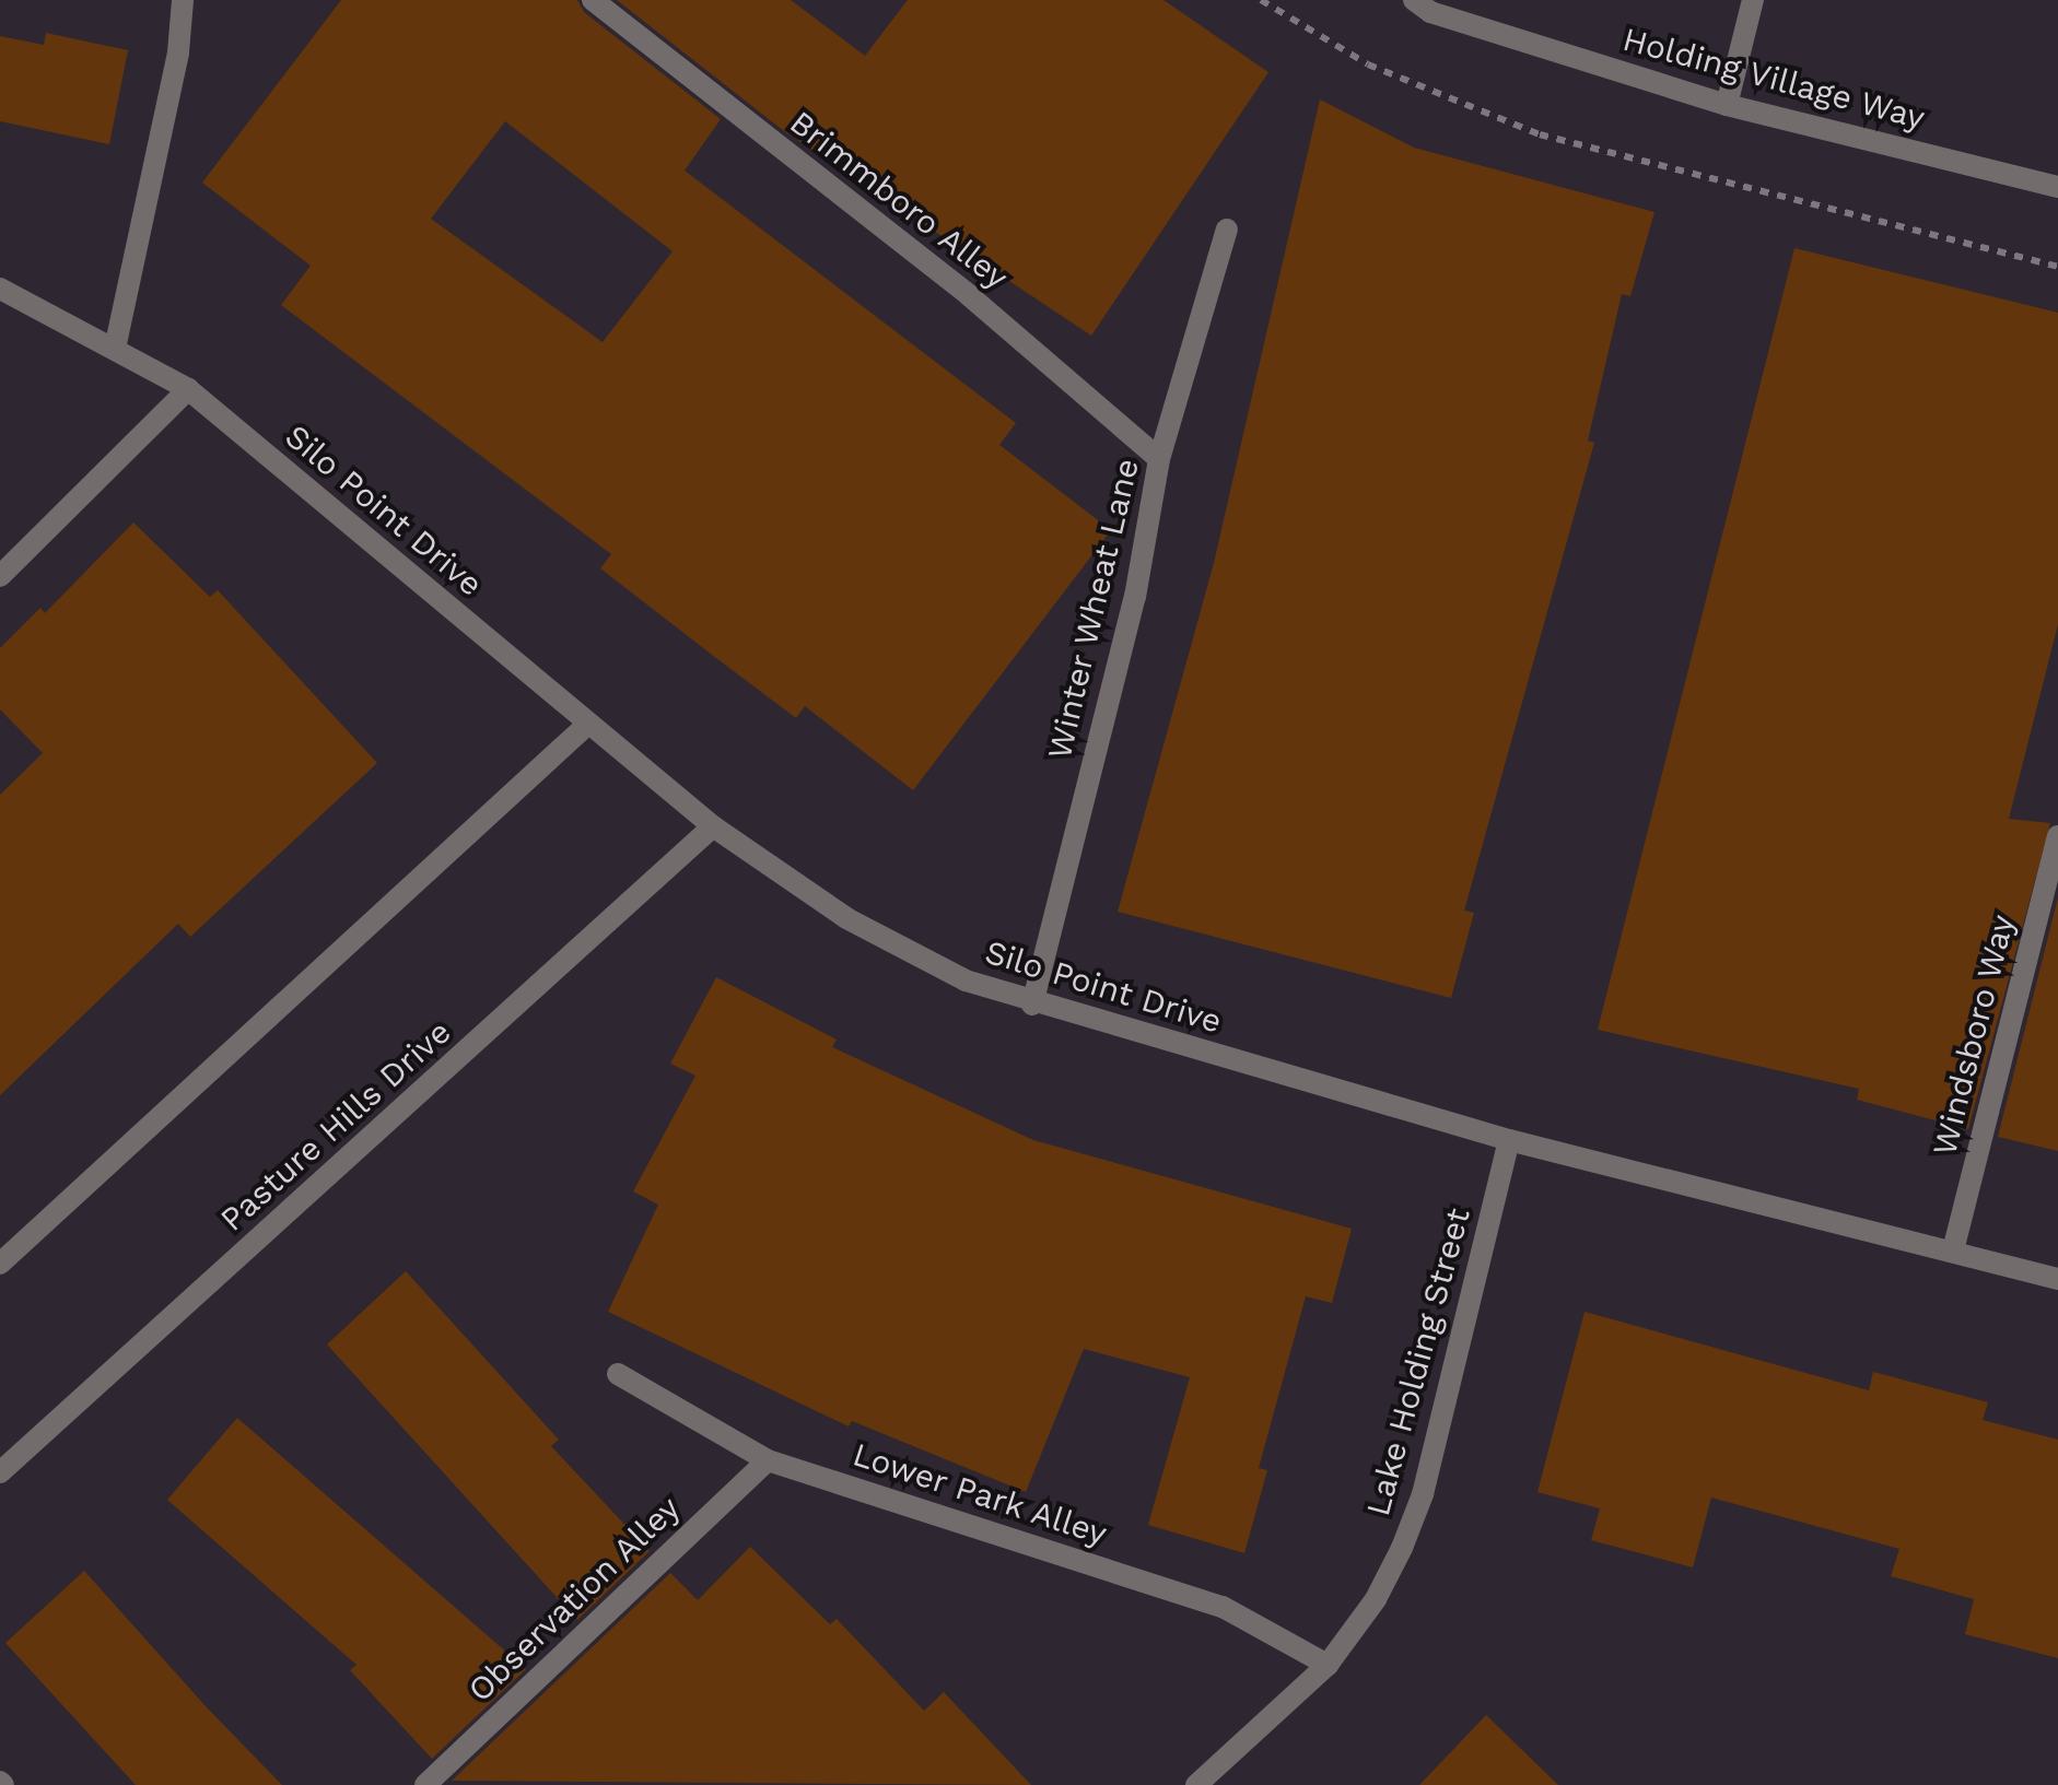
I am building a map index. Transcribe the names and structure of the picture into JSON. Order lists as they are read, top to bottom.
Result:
{
  "streets": {
    "street": [
      "Holding Village Way",
      "Brimmboro Alley",
      "Silo Point Drive",
      "Winter Wheat Lane",
      "Windsboro Way",
      "Pasture Hills Drive",
      "Lake Holding Street",
      "Lower Park Alley",
      "Observation Alley"
    ]
  },
  "crossings": [
    ["Brimmboro Alley", "Winter Wheat Lane"],
    ["Silo Point Drive", "Winter Wheat Lane"],
    ["Silo Point Drive", "Windsboro Way"],
    ["Silo Point Drive", "Pasture Hills Drive"],
    ["Silo Point Drive", "Lake Holding Street"],
    ["Lake Holding Street", "Lower Park Alley"],
    ["Lower Park Alley", "Observation Alley"]
  ]
}
